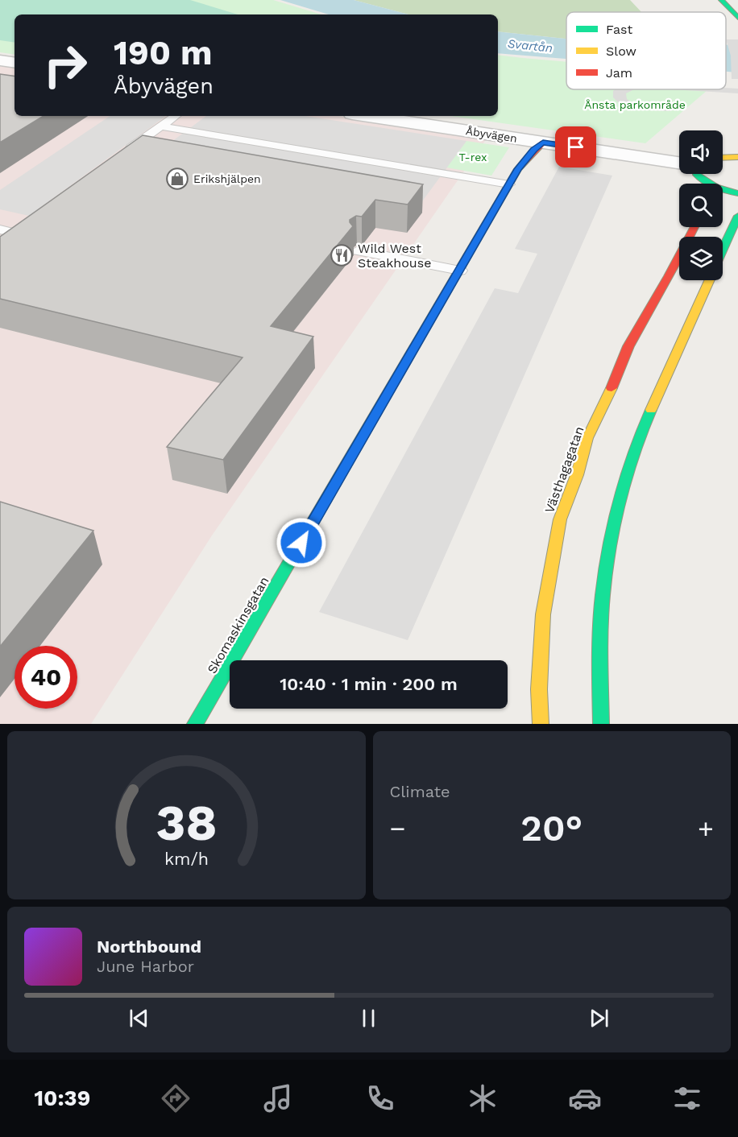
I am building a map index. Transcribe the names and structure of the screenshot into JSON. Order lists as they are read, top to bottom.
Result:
{
  "streets": {
    "main road": ["Västhagagatan", "Skomaskinsgatan"],
    "street": ["Åbyvägen"]
  },
  "crossings": [
    ["Åbyvägen", "Skomaskinsgatan"]
  ],
  "water": ["Svartån"],
  "parks": ["Ånsta parkområde", "T-rex"],
  "places": {
    "shop": ["Erikshjälpen"],
    "restaurant": ["Wild West Steakhouse"]
  },
  "legend": ["Fast", "Slow", "Jam"],
  "page": {
    "turn": ["190 m", "Åbyvägen"],
    "limit": "40",
    "trip": "10:40 · 1 min · 200 m",
    "tile": "Climate",
    "heat": ["−", "20°", "+"],
    "song": ["Northbound", "June Harbor"],
    "tabs": "10:39",
    "gauge": ["38", "km/h"]
  }
}
